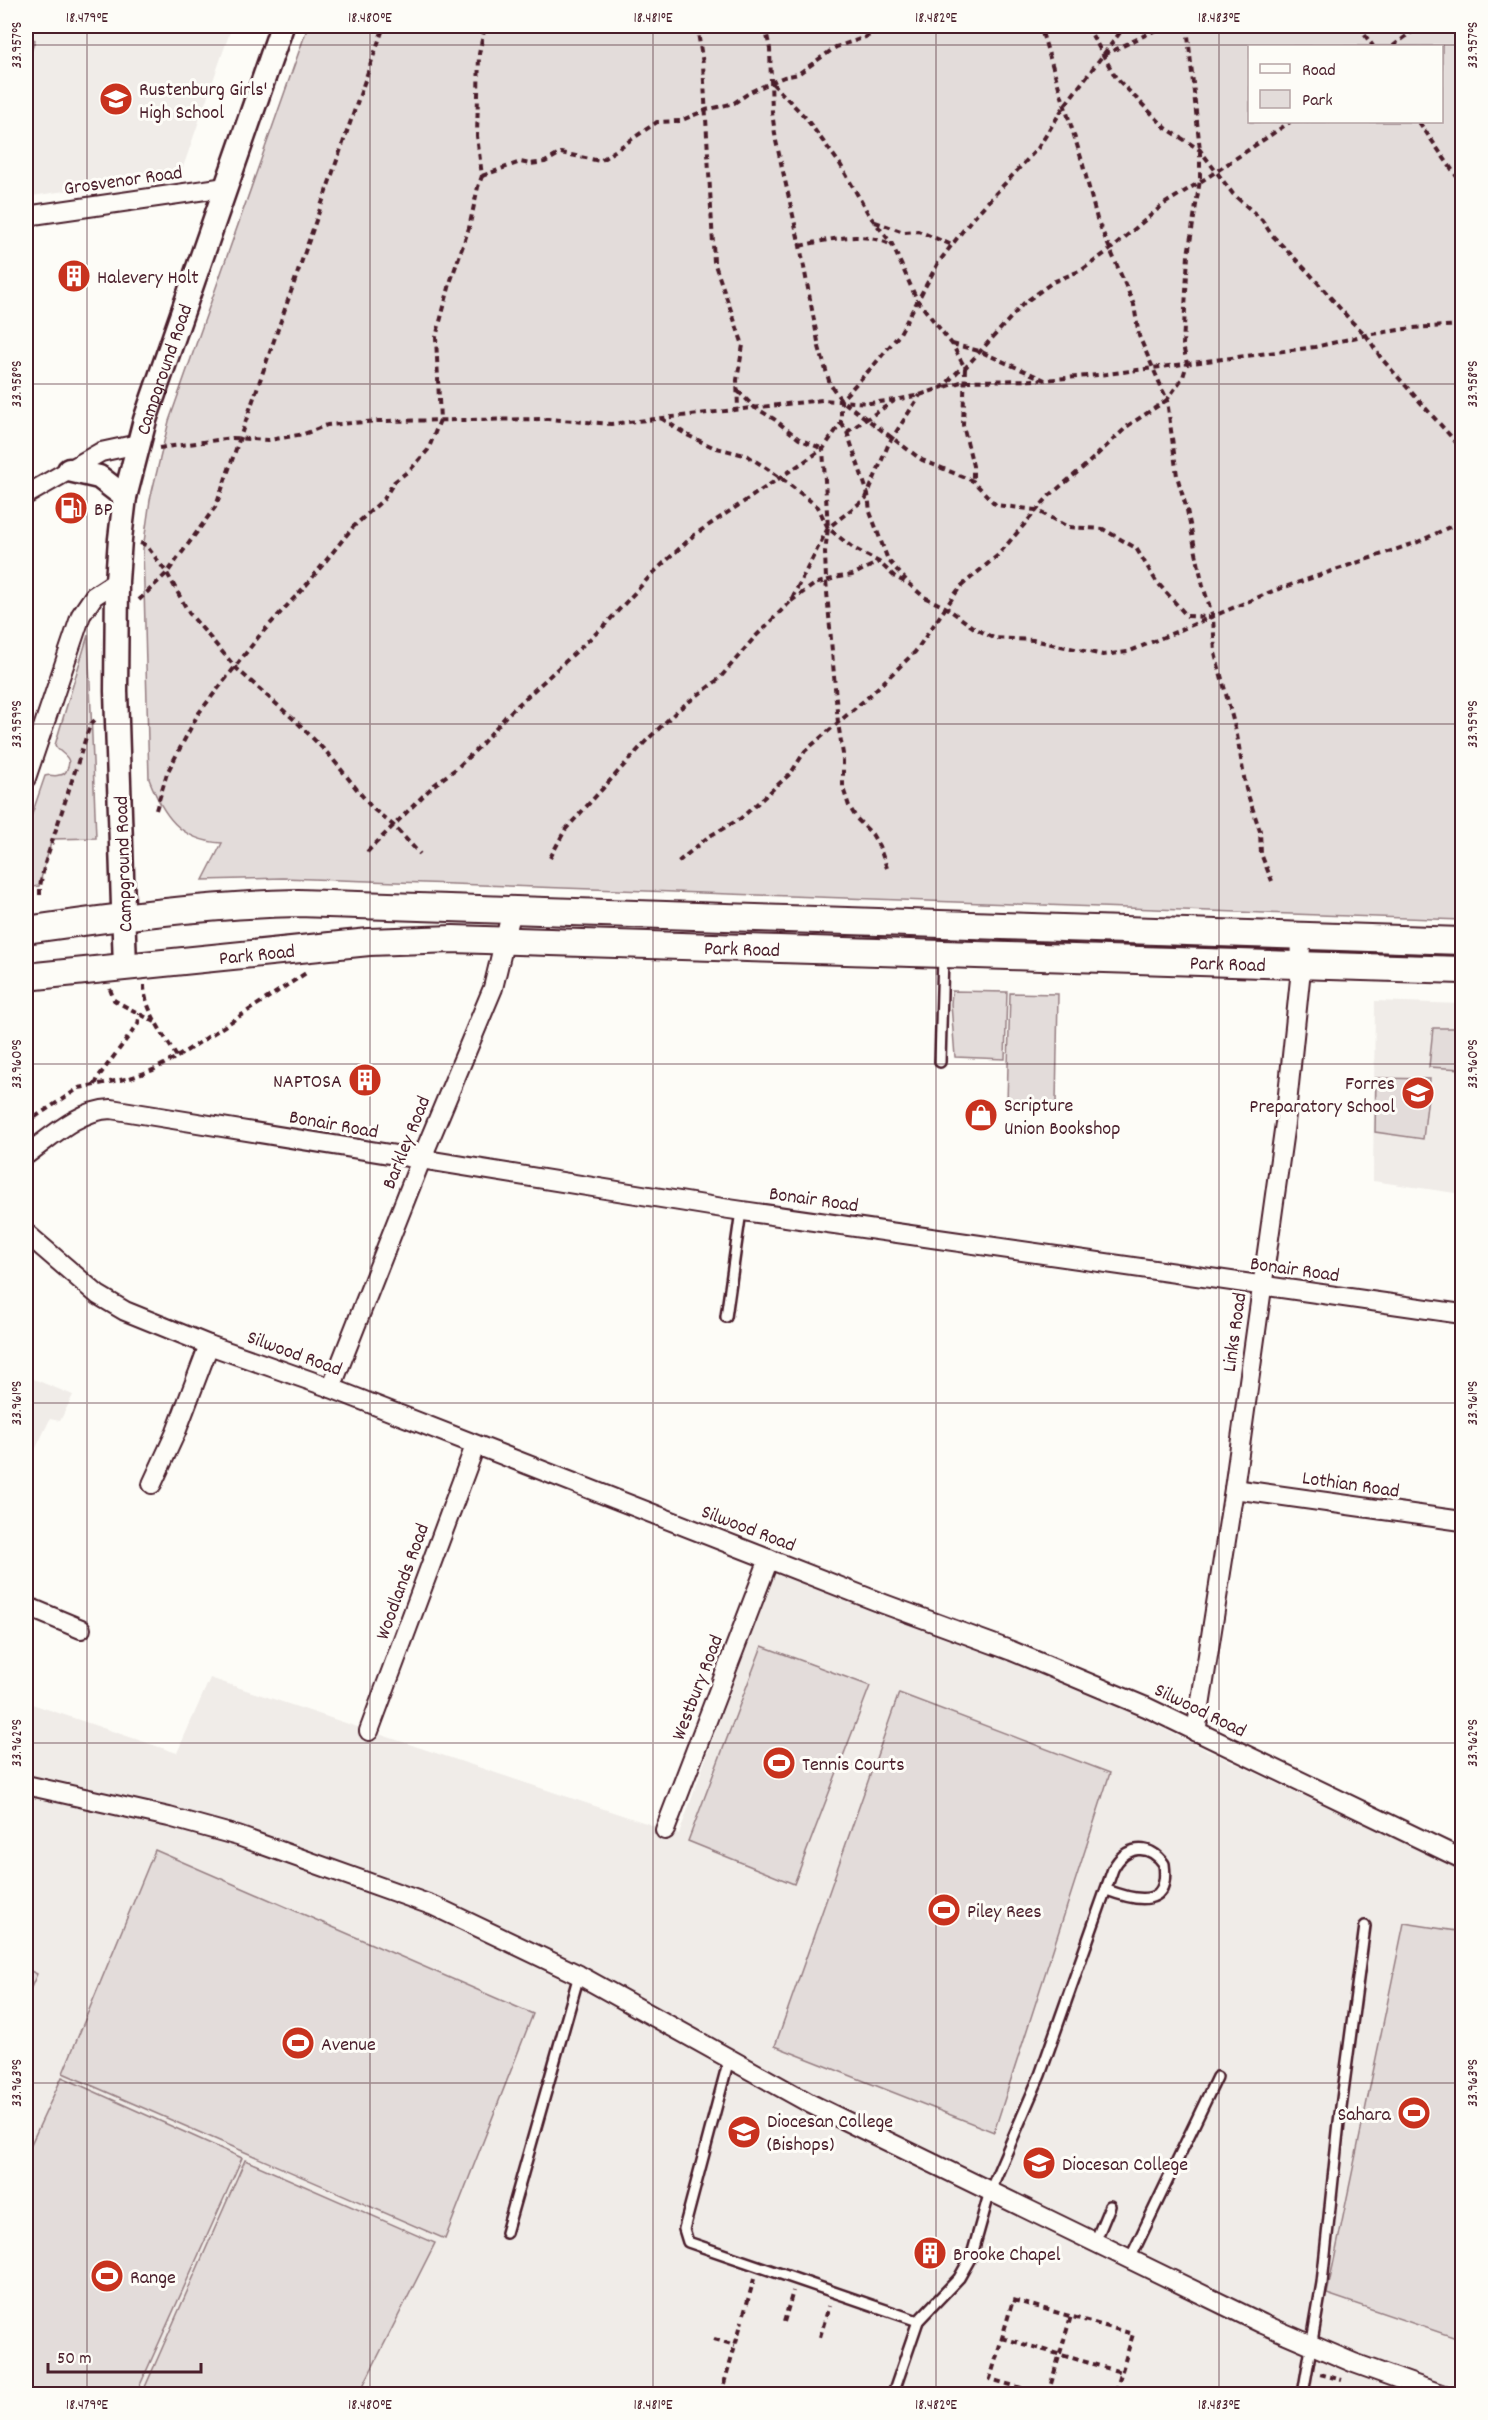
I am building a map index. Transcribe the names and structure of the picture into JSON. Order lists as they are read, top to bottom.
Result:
{
  "streets": {
    "main road": ["Park Road"],
    "street": [
      "Grosvenor Road",
      "Campground Road",
      "Bonair Road",
      "Barkley Road",
      "Links Road",
      "Silwood Road",
      "Lothian Road",
      "Woodlands Road",
      "Westbury Road"
    ]
  },
  "crossings": [
    ["Grosvenor Road", "Campground Road"],
    ["Campground Road", "Park Road"],
    ["Park Road", "Barkley Road"],
    ["Park Road", "Links Road"],
    ["Bonair Road", "Barkley Road"],
    ["Bonair Road", "Links Road"],
    ["Barkley Road", "Silwood Road"],
    ["Links Road", "Silwood Road"],
    ["Links Road", "Lothian Road"],
    ["Silwood Road", "Woodlands Road"],
    ["Silwood Road", "Westbury Road"]
  ],
  "places": {
    "school or university": [
      "Rustenburg Girls' High School",
      "Forres Preparatory School",
      "Diocesan College (Bishops)",
      "Diocesan College"
    ],
    "building": ["Halevery Holt", "NAPTOSA", "Brooke Chapel"],
    "fuel station": ["BP"],
    "shop": ["Scripture Union Bookshop"],
    "sports": [
      "Tennis Courts",
      "Piley Rees",
      "Avenue",
      "Sahara",
      "Range"
    ]
  },
  "legend": ["Road", "Park"],
  "scale_bar": "50 m",
  "coordinates": [
    "18.479°E",
    "18.480°E",
    "18.481°E",
    "18.482°E",
    "18.483°E",
    "33.957°S",
    "33.958°S",
    "33.959°S",
    "33.960°S",
    "33.961°S",
    "33.962°S",
    "33.963°S"
  ]
}
